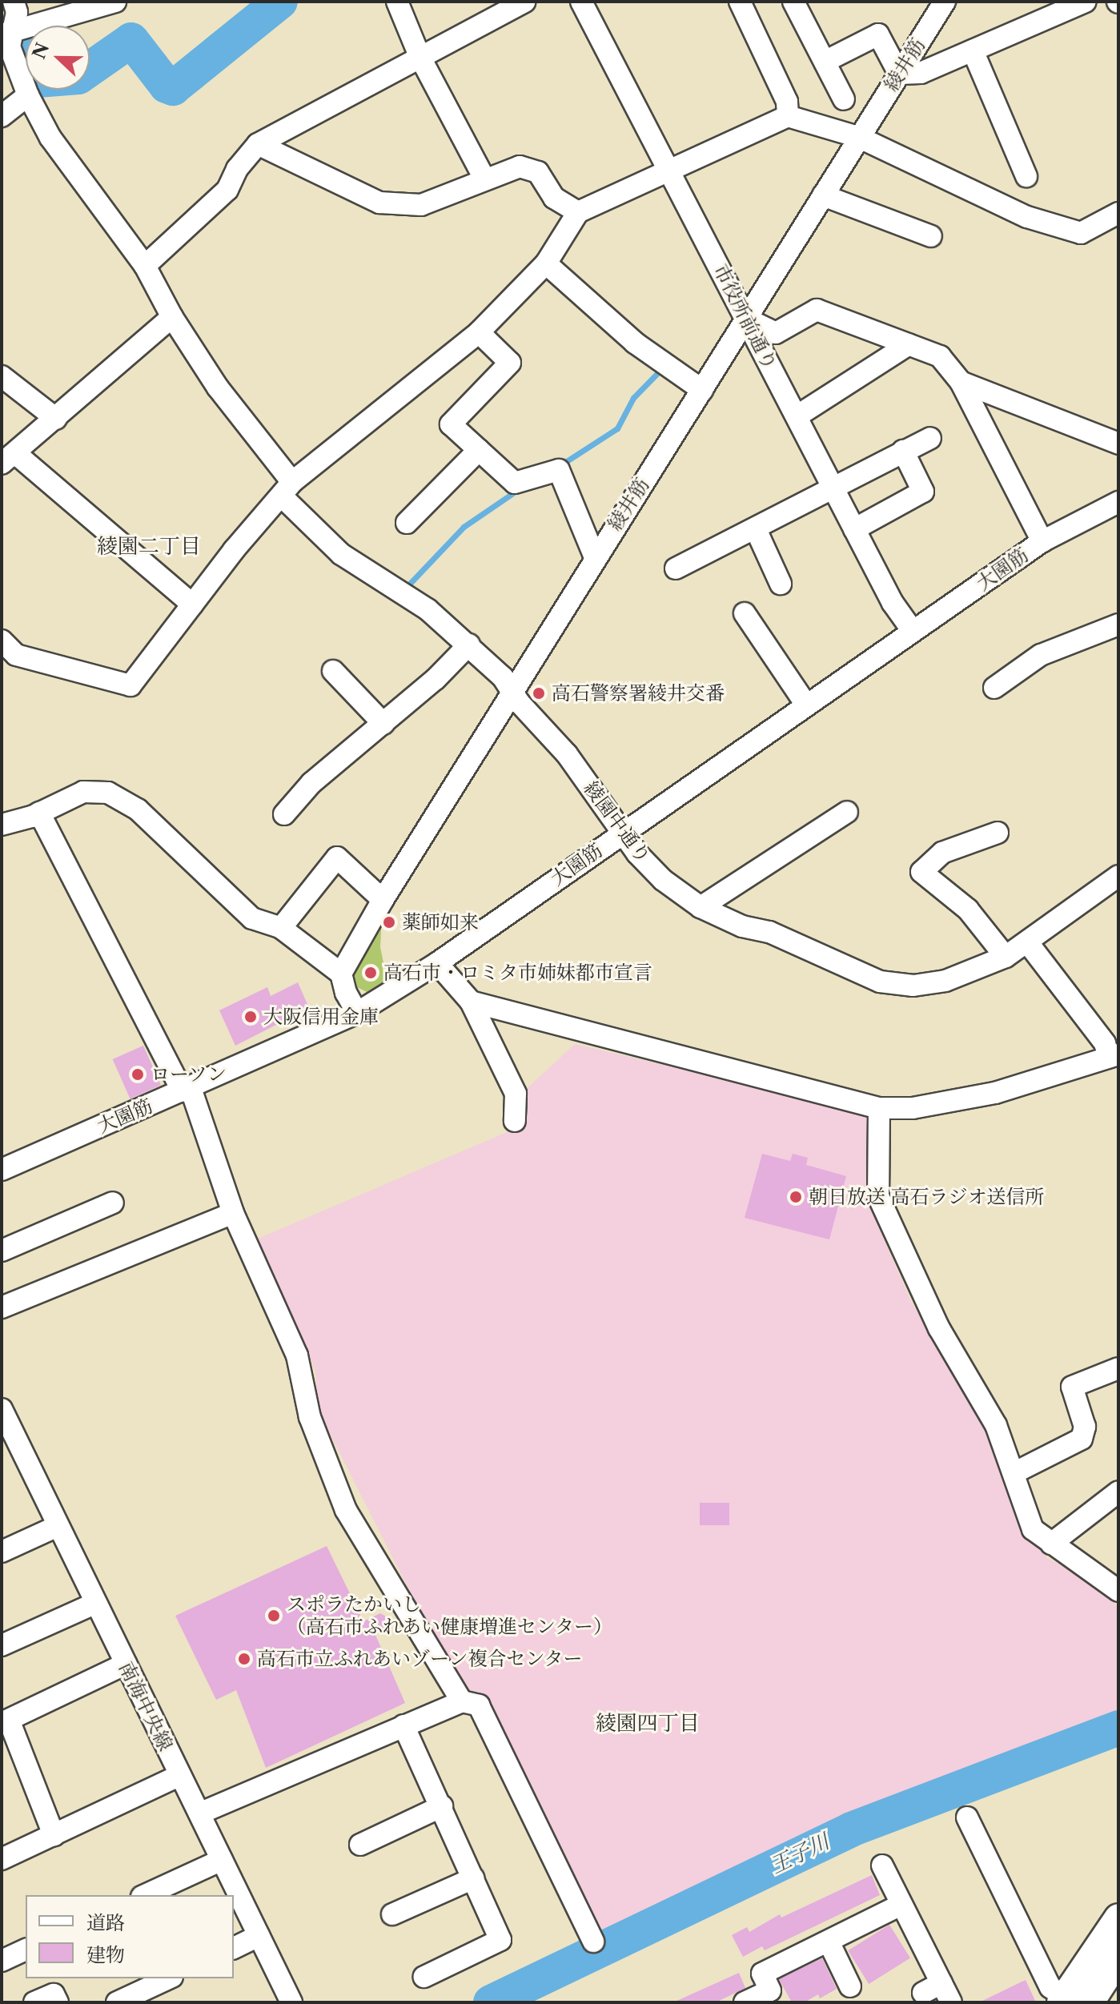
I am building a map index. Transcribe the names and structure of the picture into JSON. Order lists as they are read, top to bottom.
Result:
{
  "streets": {
    "street": [
      "綾井筋",
      "市役所前通り",
      "大園筋",
      "綾園中通り",
      "南海中央線"
    ]
  },
  "crossings": [
    ["綾井筋", "市役所前通り"],
    ["綾井筋", "綾園中通り"],
    ["市役所前通り", "大園筋"],
    ["大園筋", "綾園中通り"]
  ],
  "districts": ["綾園二丁目", "綾園四丁目"],
  "water": ["王子川"],
  "places": [
    "高石警察署綾井交番",
    "薬師如来",
    "高石市・ロミタ市姉妹都市宣言",
    "大阪信用金庫",
    "ローソン",
    "朝日放送 高石ラジオ送信所",
    "スポラたかいし （高石市ふれあい健康増進センター）",
    "高石市立ふれあいゾーン複合センター"
  ],
  "legend": ["道路", "建物"],
  "north": "left"
}
